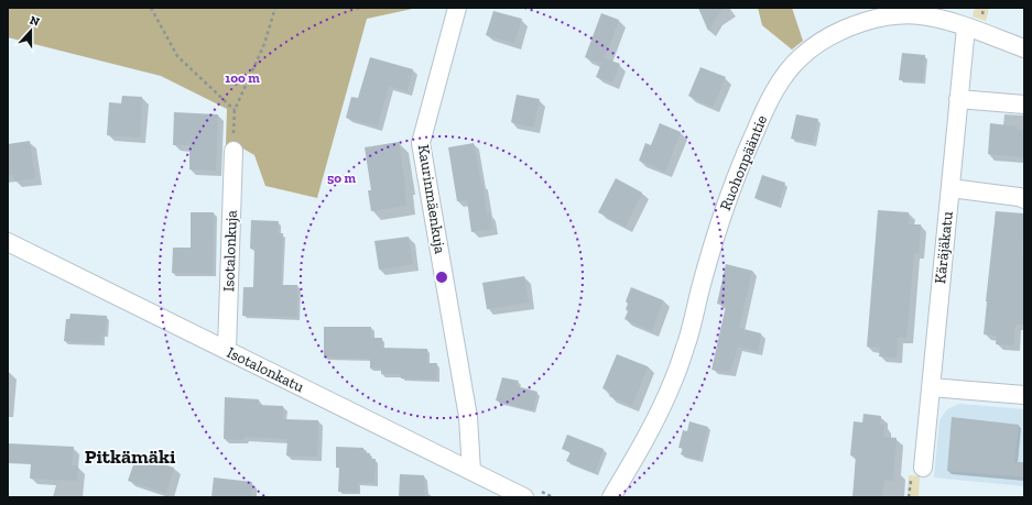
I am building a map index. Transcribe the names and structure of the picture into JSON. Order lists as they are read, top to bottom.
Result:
{
  "streets": {
    "street": [
      "Ruohonpääntie",
      "Kaurinmäenkuja",
      "Käräjäkatu",
      "Isotalonkuja",
      "Isotalonkatu"
    ]
  },
  "crossings": [
    ["Ruohonpääntie", "Käräjäkatu"],
    ["Kaurinmäenkuja", "Isotalonkatu"],
    ["Isotalonkuja", "Isotalonkatu"]
  ],
  "districts": ["Pitkämäki"],
  "north": "top",
  "rings": ["100 m", "50 m"]
}
